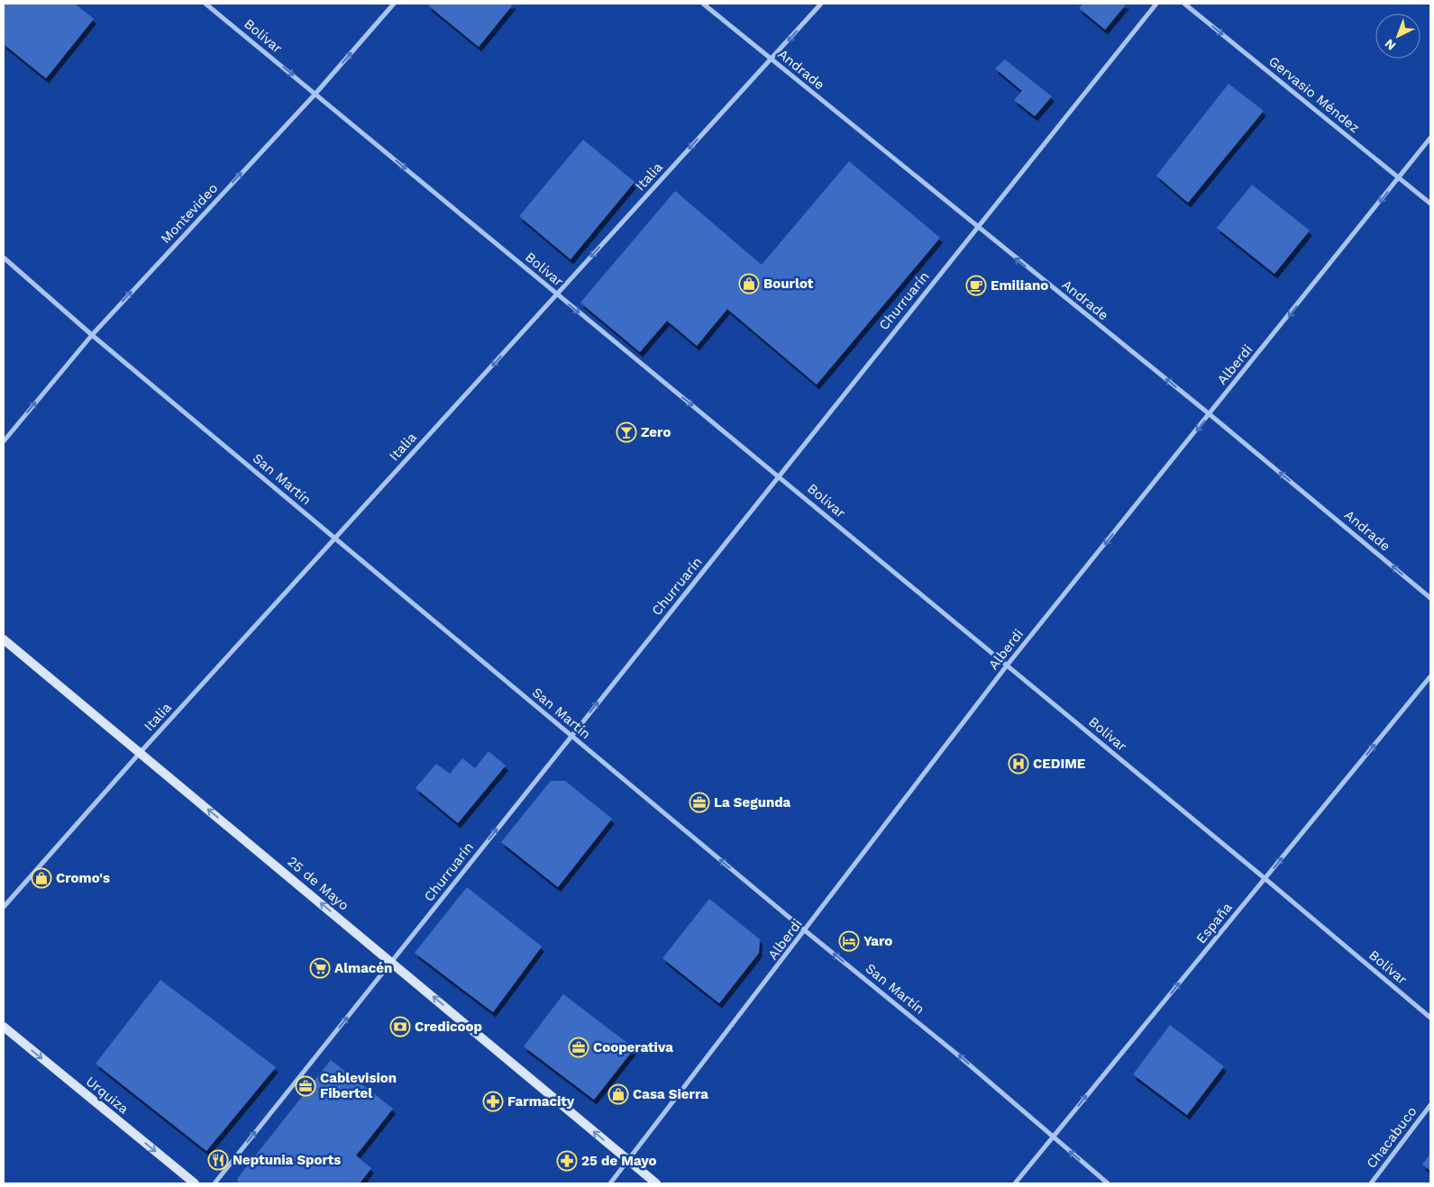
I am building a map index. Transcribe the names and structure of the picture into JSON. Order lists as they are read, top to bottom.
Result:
{
  "streets": {
    "street": [
      "Bolívar",
      "Andrade",
      "Gervasio Méndez",
      "Italia",
      "Montevideo",
      "Churruarín",
      "Alberdi",
      "San Martín",
      "25 de Mayo",
      "España",
      "Urquiza",
      "Chacabuco"
    ]
  },
  "crossings": [
    ["Bolívar", "Italia"],
    ["Bolívar", "Montevideo"],
    ["Bolívar", "Churruarín"],
    ["Bolívar", "Alberdi"],
    ["Bolívar", "España"],
    ["Andrade", "Italia"],
    ["Andrade", "Churruarín"],
    ["Andrade", "Alberdi"],
    ["Gervasio Méndez", "Alberdi"],
    ["Italia", "San Martín"],
    ["Italia", "25 de Mayo"],
    ["Montevideo", "San Martín"],
    ["Churruarín", "San Martín"],
    ["Churruarín", "25 de Mayo"],
    ["Alberdi", "San Martín"],
    ["Alberdi", "25 de Mayo"],
    ["San Martín", "España"]
  ],
  "one_way": [
    "Bolívar",
    "Andrade",
    "Gervasio Méndez",
    "Italia",
    "Montevideo",
    "Churruarín",
    "Alberdi",
    "San Martín",
    "25 de Mayo",
    "España",
    "Urquiza"
  ],
  "places": {
    "shop": ["Bourlot", "Cromo's", "Casa Sierra"],
    "cafe": ["Emiliano"],
    "bar": ["Zero"],
    "hospital": ["CEDIME"],
    "office": ["La Segunda", "Cooperativa", "Cablevision Fibertel"],
    "hotel": ["Yaro"],
    "supermarket": ["Almacén"],
    "bank": ["Credicoop"],
    "pharmacy": ["Farmacity", "25 de Mayo"],
    "restaurant": ["Neptunia Sports"]
  },
  "north": "bottom left"
}
